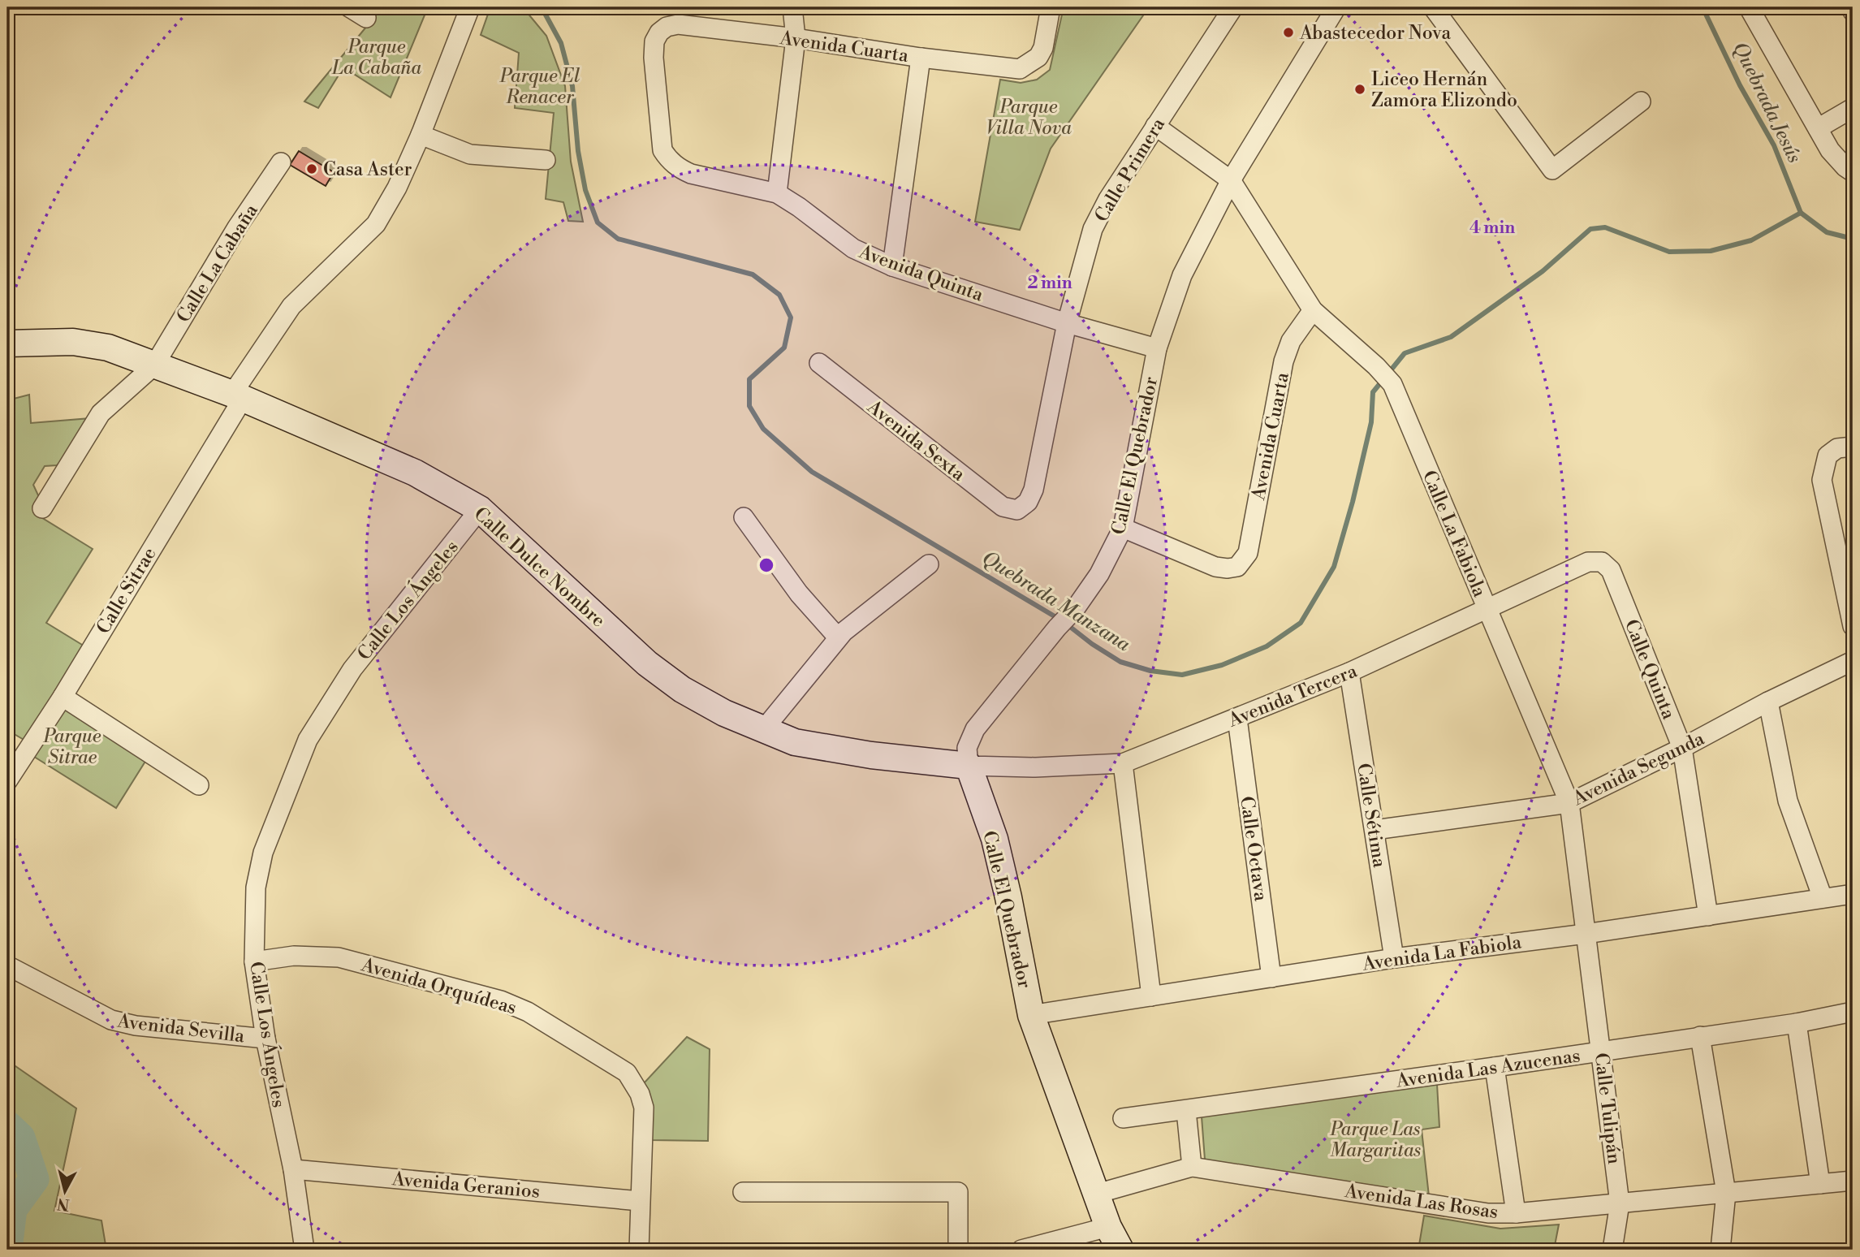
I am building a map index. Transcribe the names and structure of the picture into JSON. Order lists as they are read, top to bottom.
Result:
{
  "streets": {
    "street": [
      "Avenida Cuarta",
      "Calle Primera",
      "Calle La Cabaña",
      "Avenida Quinta",
      "Avenida Sexta",
      "Calle El Quebrador",
      "Calle La Fabiola",
      "Calle Dulce Nombre",
      "Calle Sitrae",
      "Calle Los Ángeles",
      "Calle Quinta",
      "Avenida Tercera",
      "Avenida Segunda",
      "Calle Sétima",
      "Calle Octava",
      "Avenida La Fabiola",
      "Avenida Orquídeas",
      "Avenida Sevilla",
      "Avenida Las Azucenas",
      "Calle Tulipán",
      "Avenida Geranios",
      "Avenida Las Rosas"
    ]
  },
  "crossings": [
    ["Avenida Cuarta", "Avenida Quinta"],
    ["Avenida Cuarta", "Calle El Quebrador"],
    ["Avenida Cuarta", "Calle La Fabiola"],
    ["Calle Primera", "Avenida Quinta"],
    ["Calle Primera", "Avenida Sexta"],
    ["Calle La Cabaña", "Calle Dulce Nombre"],
    ["Avenida Quinta", "Calle El Quebrador"],
    ["Calle El Quebrador", "Calle La Fabiola"],
    ["Calle El Quebrador", "Calle Dulce Nombre"],
    ["Calle El Quebrador", "Avenida Tercera"],
    ["Calle El Quebrador", "Avenida La Fabiola"],
    ["Calle El Quebrador", "Avenida Las Rosas"],
    ["Calle La Fabiola", "Avenida Tercera"],
    ["Calle La Fabiola", "Avenida Segunda"],
    ["Calle La Fabiola", "Avenida La Fabiola"],
    ["Calle La Fabiola", "Calle Tulipán"],
    ["Calle Dulce Nombre", "Calle Sitrae"],
    ["Calle Dulce Nombre", "Calle Los Ángeles"],
    ["Calle Dulce Nombre", "Avenida Tercera"],
    ["Calle Los Ángeles", "Avenida Orquídeas"],
    ["Calle Los Ángeles", "Avenida Sevilla"],
    ["Calle Los Ángeles", "Avenida Geranios"],
    ["Calle Quinta", "Avenida Tercera"],
    ["Calle Quinta", "Avenida Segunda"],
    ["Calle Quinta", "Avenida La Fabiola"],
    ["Avenida Tercera", "Calle Sétima"],
    ["Avenida Tercera", "Calle Octava"],
    ["Avenida Segunda", "Calle Sétima"],
    ["Calle Sétima", "Avenida La Fabiola"],
    ["Calle Octava", "Avenida La Fabiola"],
    ["Avenida La Fabiola", "Calle Tulipán"],
    ["Avenida Orquídeas", "Avenida Geranios"],
    ["Avenida Las Azucenas", "Calle Tulipán"],
    ["Calle Tulipán", "Avenida Las Rosas"]
  ],
  "water": ["Quebrada Jesús", "Quebrada Manzana"],
  "parks": [
    "Parque La Cabaña",
    "Parque El Renacer",
    "Parque Villa Nova",
    "Parque Sitrae",
    "Parque Las Margaritas"
  ],
  "places": ["Abastecedor Nova", "Liceo Hernán Zamora Elizondo", "Casa Aster"],
  "north": "bottom",
  "rings": ["4 min", "2 min"]
}
